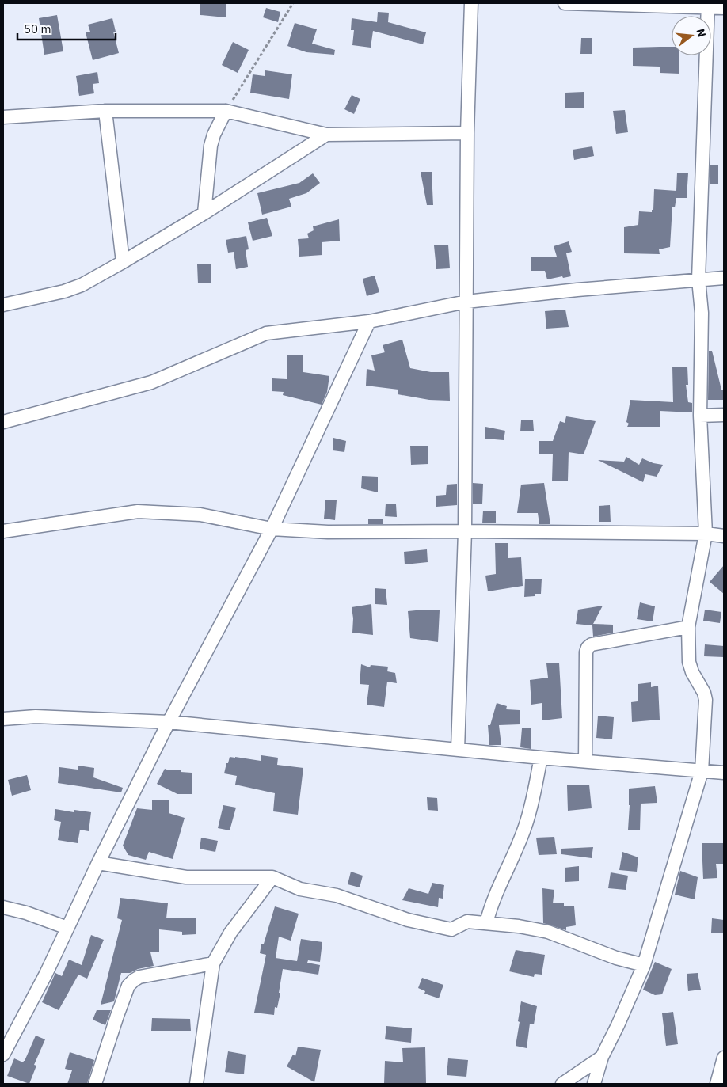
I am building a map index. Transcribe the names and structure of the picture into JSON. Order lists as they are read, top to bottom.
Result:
{
  "scale_bar": "50 m",
  "north": "right"
}
